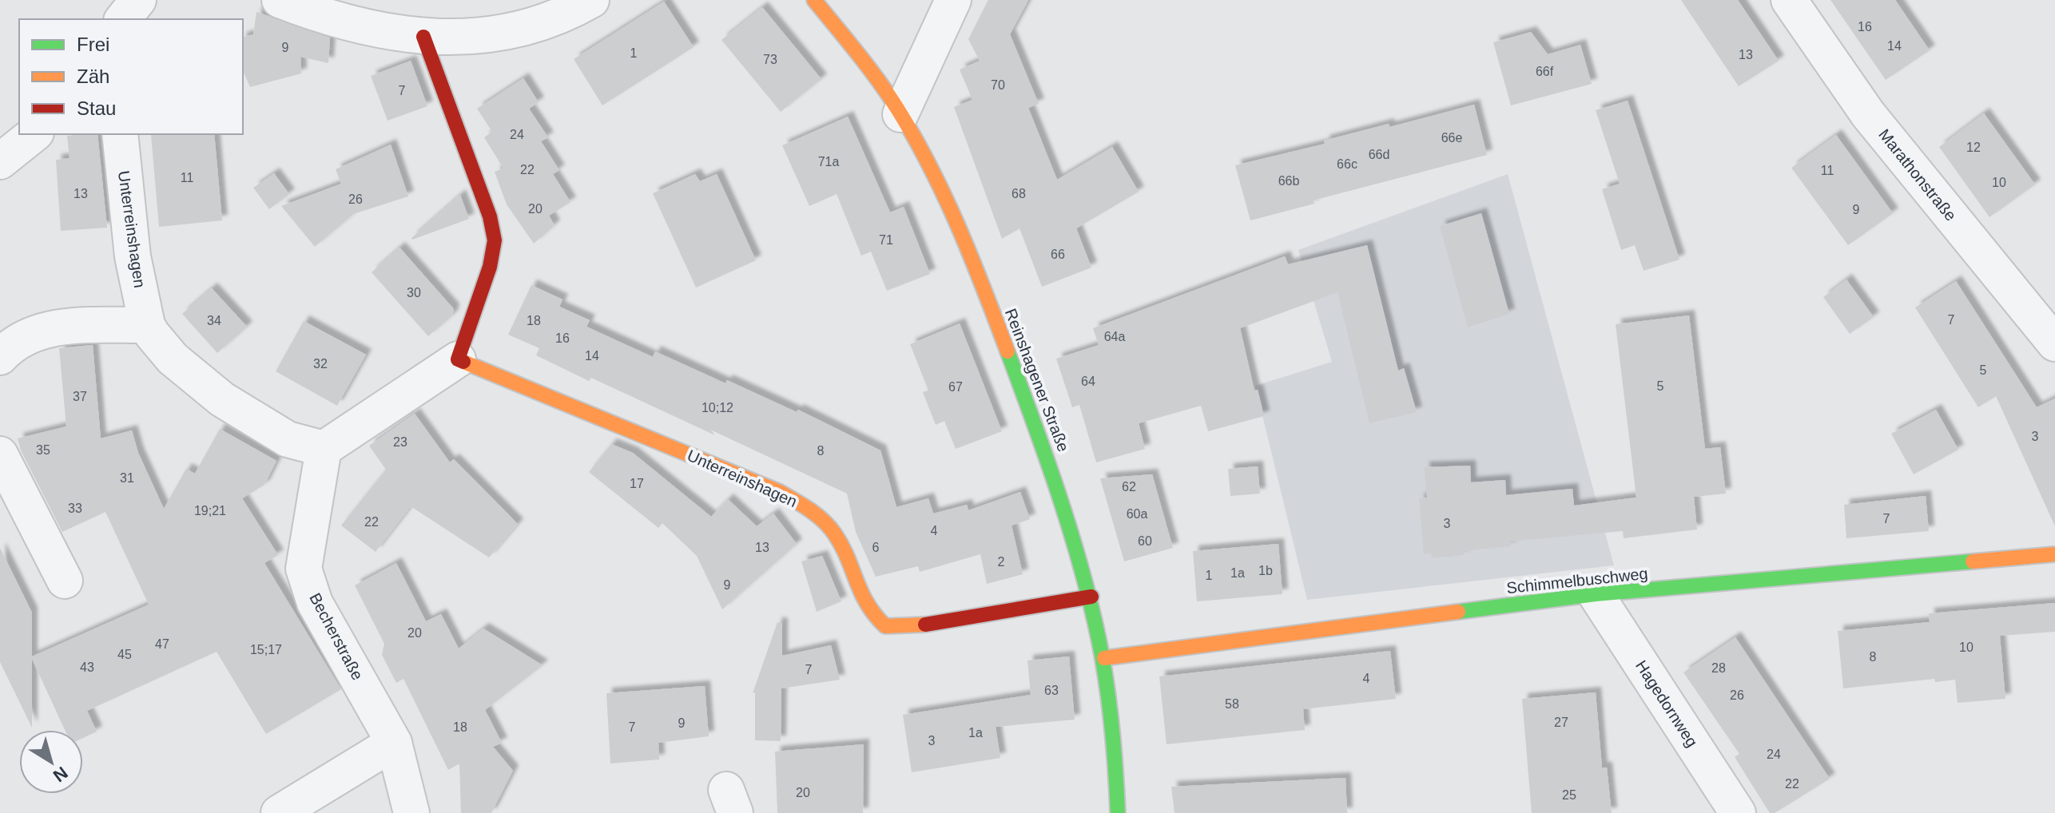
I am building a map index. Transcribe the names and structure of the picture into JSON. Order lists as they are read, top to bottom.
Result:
{
  "streets": {
    "street": [
      "Marathonstraße",
      "Unterreinshagen",
      "Reinshagener Straße",
      "Schimmelbuschweg",
      "Becherstraße",
      "Hagedornweg"
    ]
  },
  "crossings": [
    ["Unterreinshagen", "Reinshagener Straße"],
    ["Unterreinshagen", "Becherstraße"],
    ["Reinshagener Straße", "Schimmelbuschweg"],
    ["Schimmelbuschweg", "Hagedornweg"]
  ],
  "house_numbers": [
    "16",
    "14",
    "9",
    "1",
    "13",
    "73",
    "66f",
    "70",
    "7",
    "24",
    "66e",
    "12",
    "66d",
    "71a",
    "66c",
    "22",
    "11",
    "11",
    "66b",
    "10",
    "13",
    "68",
    "26",
    "20",
    "9",
    "71",
    "66",
    "30",
    "7",
    "34",
    "18",
    "64a",
    "16",
    "14",
    "32",
    "5",
    "64",
    "5",
    "67",
    "37",
    "10;12",
    "3",
    "23",
    "35",
    "8",
    "31",
    "17",
    "62",
    "33",
    "19;21",
    "60a",
    "7",
    "22",
    "3",
    "4",
    "60",
    "13",
    "6",
    "2",
    "1b",
    "1a",
    "1",
    "9",
    "20",
    "47",
    "10",
    "15;17",
    "45",
    "8",
    "43",
    "28",
    "7",
    "4",
    "63",
    "26",
    "58",
    "27",
    "9",
    "18",
    "7",
    "1a",
    "3",
    "24",
    "22",
    "20",
    "25"
  ],
  "legend": ["Frei", "Zäh", "Stau"],
  "north": "bottom right"
}
